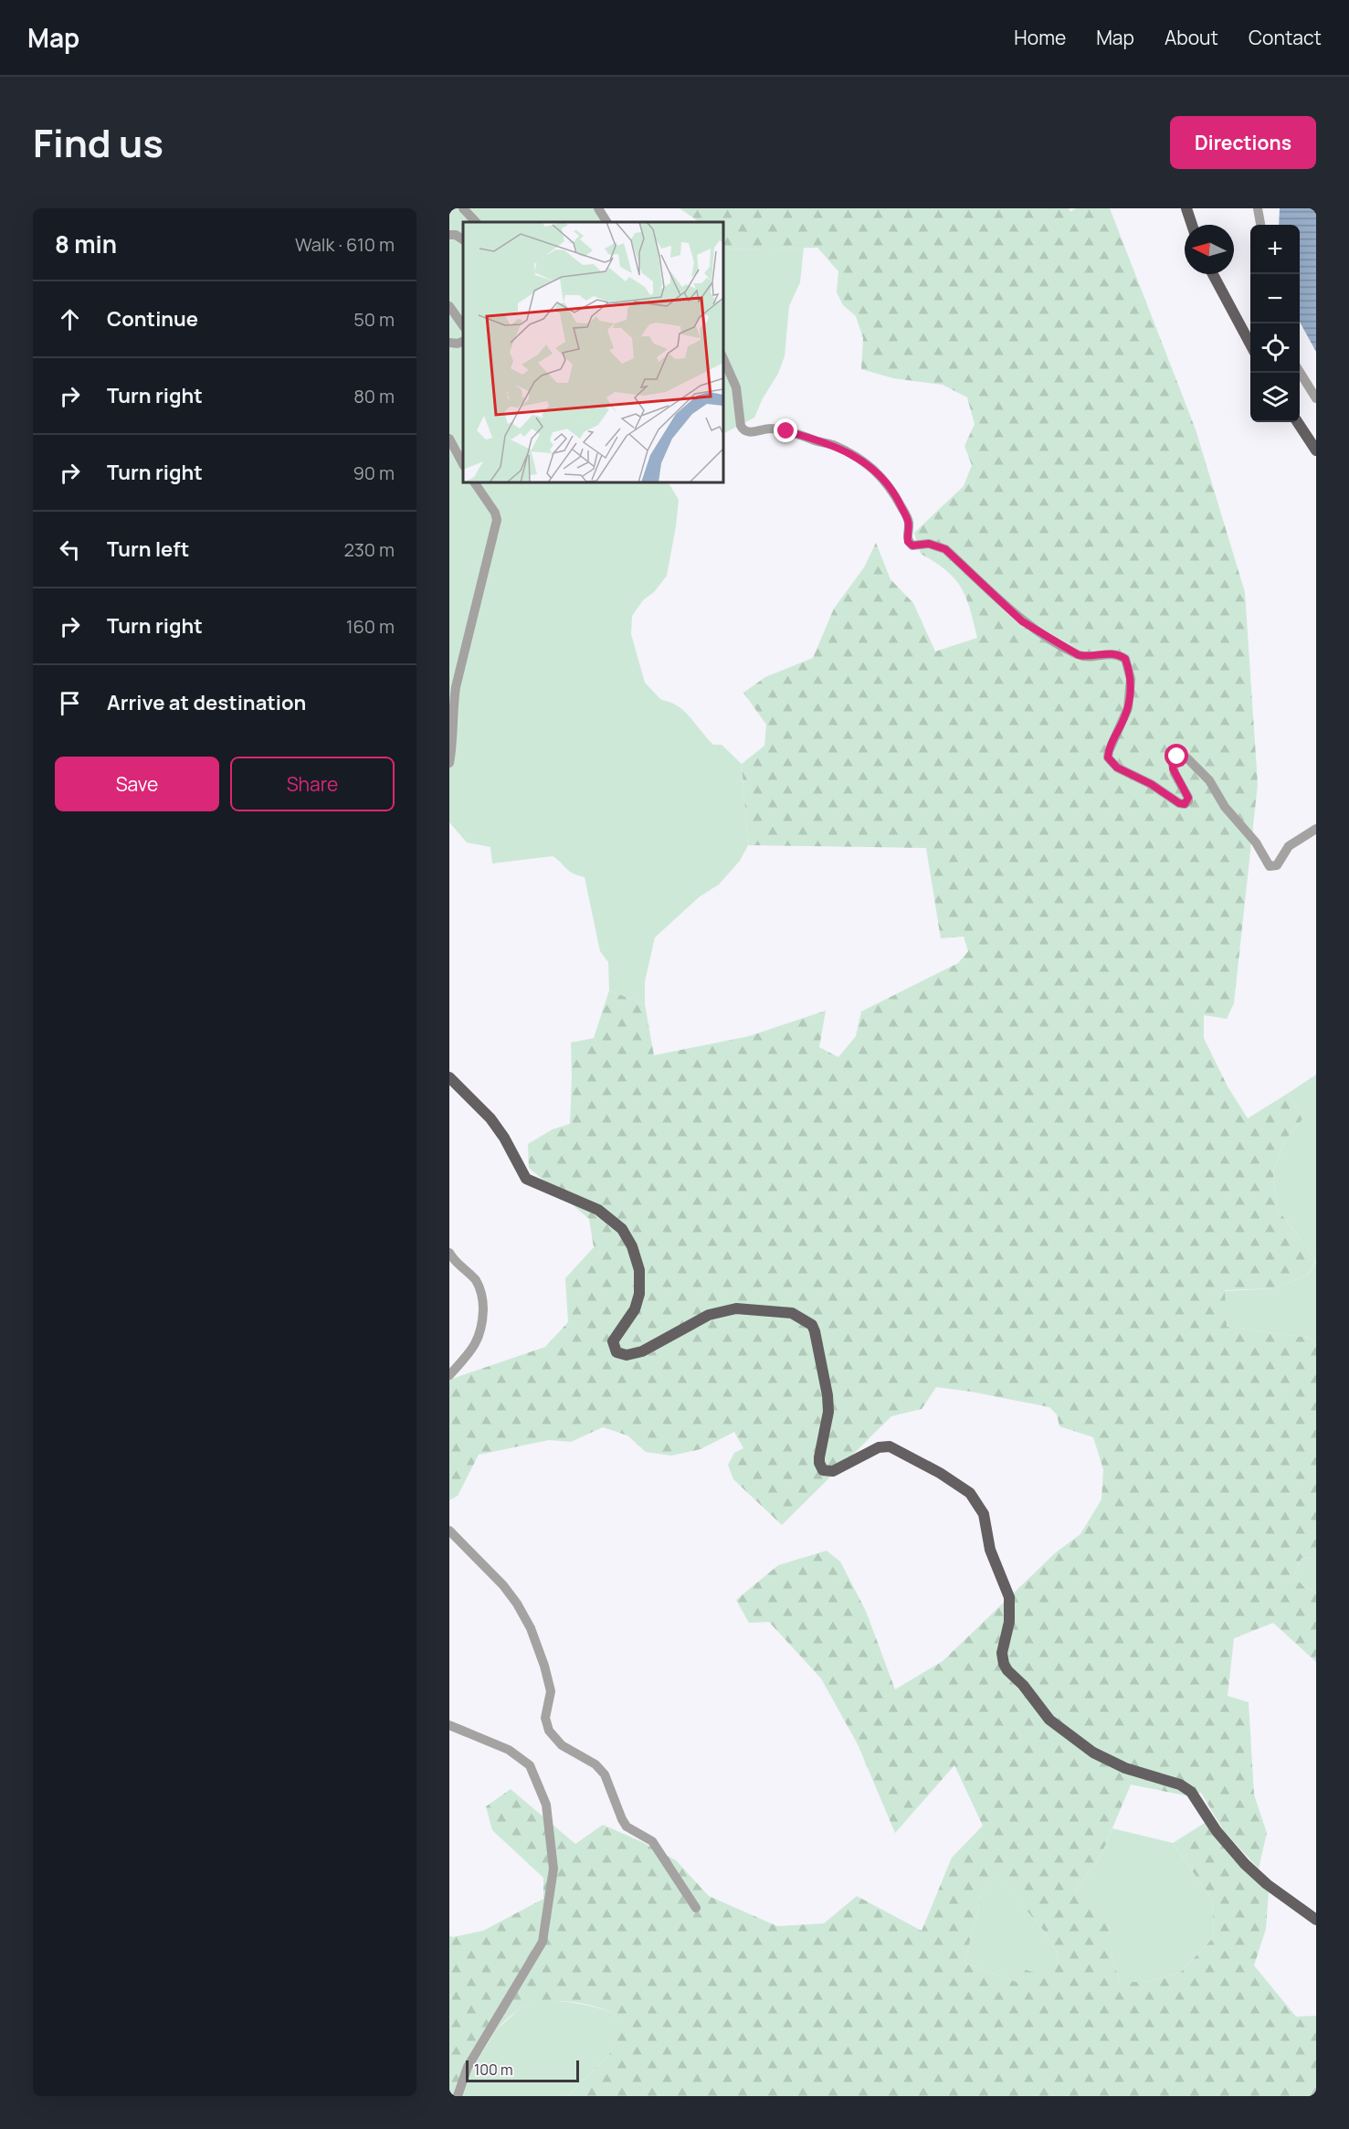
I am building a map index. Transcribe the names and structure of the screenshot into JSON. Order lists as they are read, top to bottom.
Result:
{
  "scale_bar": "100 m",
  "north": "left",
  "page": {
    "header": "Map",
    "nav": [
      "Home",
      "Map",
      "About",
      "Contact"
    ],
    "title": "Find us",
    "buttons": [
      "Directions",
      ["Save", "Share"]
    ],
    "heading": ["8 min", "Walk · 610 m"],
    "map_buttons": ["+", "−"],
    "list": [
      ["Continue", "50 m"],
      ["Turn right", "80 m"],
      ["Turn right", "90 m"],
      ["Turn left", "230 m"],
      ["Turn right", "160 m"],
      "Arrive at destination"
    ],
    "scale": "100 m"
  }
}
